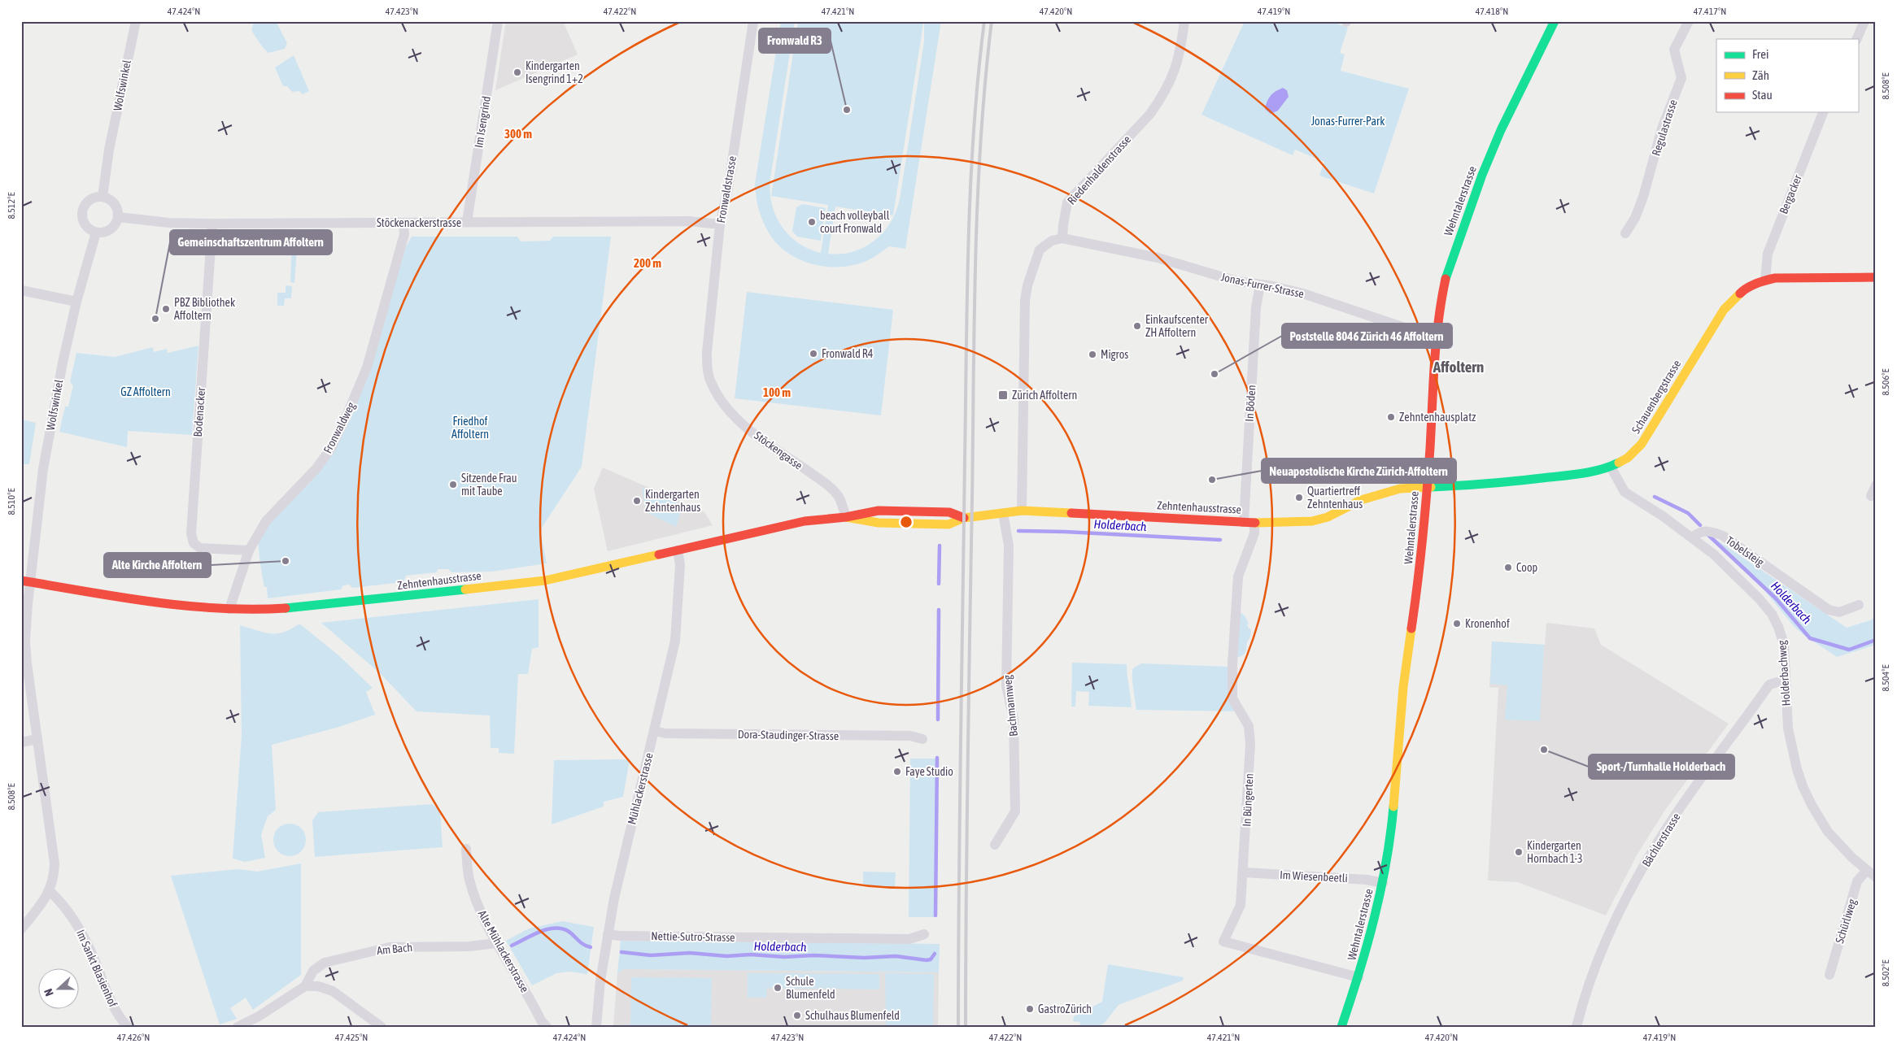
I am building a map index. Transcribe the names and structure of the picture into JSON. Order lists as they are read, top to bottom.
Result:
{
  "streets": {
    "street": [
      "Wolfswinkel",
      "Im Isengrind",
      "Regulastrasse",
      "Riedenhaldenstrasse",
      "Fronwaldstrasse",
      "Bergacker",
      "Wehntalerstrasse",
      "Stöckenackerstrasse",
      "Jonas-Furrer-Strasse",
      "Schauenbergstrasse",
      "In Böden",
      "Bodenacker",
      "Fronwaldweg",
      "Stöckengasse",
      "Zehntenhausstrasse",
      "Tobelsteig",
      "Holderbachweg",
      "Bachmannweg",
      "Dora-Staudinger-Strasse",
      "Mühlackerstrasse",
      "In Büngerten",
      "Bächlerstrasse",
      "Im Wiesenbeetli",
      "Schürliweg",
      "Nettie-Sutro-Strasse",
      "Am Bach",
      "Alte Mühlackerstrasse",
      "Im Sankt Blasienhof"
    ]
  },
  "crossings": [
    ["Wolfswinkel", "Stöckenackerstrasse"],
    ["Wolfswinkel", "Zehntenhausstrasse"],
    ["Wolfswinkel", "Im Sankt Blasienhof"],
    ["Im Isengrind", "Stöckenackerstrasse"],
    ["Riedenhaldenstrasse", "Jonas-Furrer-Strasse"],
    ["Fronwaldstrasse", "Stöckenackerstrasse"],
    ["Fronwaldstrasse", "Stöckengasse"],
    ["Bergacker", "Schauenbergstrasse"],
    ["Wehntalerstrasse", "Jonas-Furrer-Strasse"],
    ["Wehntalerstrasse", "Schauenbergstrasse"],
    ["Wehntalerstrasse", "Zehntenhausstrasse"],
    ["Wehntalerstrasse", "In Büngerten"],
    ["Wehntalerstrasse", "Im Wiesenbeetli"],
    ["Stöckenackerstrasse", "Bodenacker"],
    ["Stöckenackerstrasse", "Fronwaldweg"],
    ["Jonas-Furrer-Strasse", "In Böden"],
    ["Schauenbergstrasse", "Zehntenhausstrasse"],
    ["Schauenbergstrasse", "Holderbachweg"],
    ["In Böden", "Zehntenhausstrasse"],
    ["In Böden", "In Büngerten"],
    ["Bodenacker", "Fronwaldweg"],
    ["Fronwaldweg", "Zehntenhausstrasse"],
    ["Stöckengasse", "Zehntenhausstrasse"],
    ["Zehntenhausstrasse", "Bachmannweg"],
    ["Zehntenhausstrasse", "Mühlackerstrasse"],
    ["Zehntenhausstrasse", "In Büngerten"],
    ["Tobelsteig", "Holderbachweg"],
    ["Holderbachweg", "Bächlerstrasse"],
    ["Holderbachweg", "Schürliweg"],
    ["Dora-Staudinger-Strasse", "Mühlackerstrasse"],
    ["Mühlackerstrasse", "Nettie-Sutro-Strasse"],
    ["In Büngerten", "Im Wiesenbeetli"],
    ["Am Bach", "Alte Mühlackerstrasse"]
  ],
  "districts": ["Affoltern"],
  "water": ["Holderbach"],
  "parks": ["Jonas-Furrer-Park", "GZ Affoltern", "Friedhof Affoltern"],
  "places": {
    "other": [
      "Kindergarten Isengrind 1+2",
      "Fronwald R3",
      "beach volleyball court Fronwald",
      "PBZ Bibliothek Affoltern",
      "Gemeinschaftszentrum Affoltern",
      "Einkaufscenter ZH Affoltern",
      "Fronwald R4",
      "Migros",
      "Poststelle 8046 Zürich 46 Affoltern",
      "Zehntenhausplatz",
      "Neuapostolische Kirche Zürich-Affoltern",
      "Sitzende Frau mit Taube",
      "Quartiertreff Zehntenhaus",
      "Kindergarten Zehntenhaus",
      "Alte Kirche Affoltern",
      "Coop",
      "Kronenhof",
      "Sport-/Turnhalle Holderbach",
      "Faye Studio",
      "Kindergarten Hornbach 1-3",
      "Schule Blumenfeld",
      "GastroZürich",
      "Schulhaus Blumenfeld"
    ],
    "transit": ["Zürich Affoltern"]
  },
  "legend": ["Frei", "Zäh", "Stau"],
  "north": "left",
  "coordinates": [
    "47.424°N",
    "47.423°N",
    "47.422°N",
    "47.421°N",
    "47.420°N",
    "47.419°N",
    "47.418°N",
    "47.417°N",
    "8.508°E",
    "8.512°E",
    "8.506°E",
    "8.510°E",
    "8.504°E",
    "8.502°E",
    "47.426°N",
    "47.425°N"
  ],
  "rings": ["300 m", "200 m", "100 m"]
}
